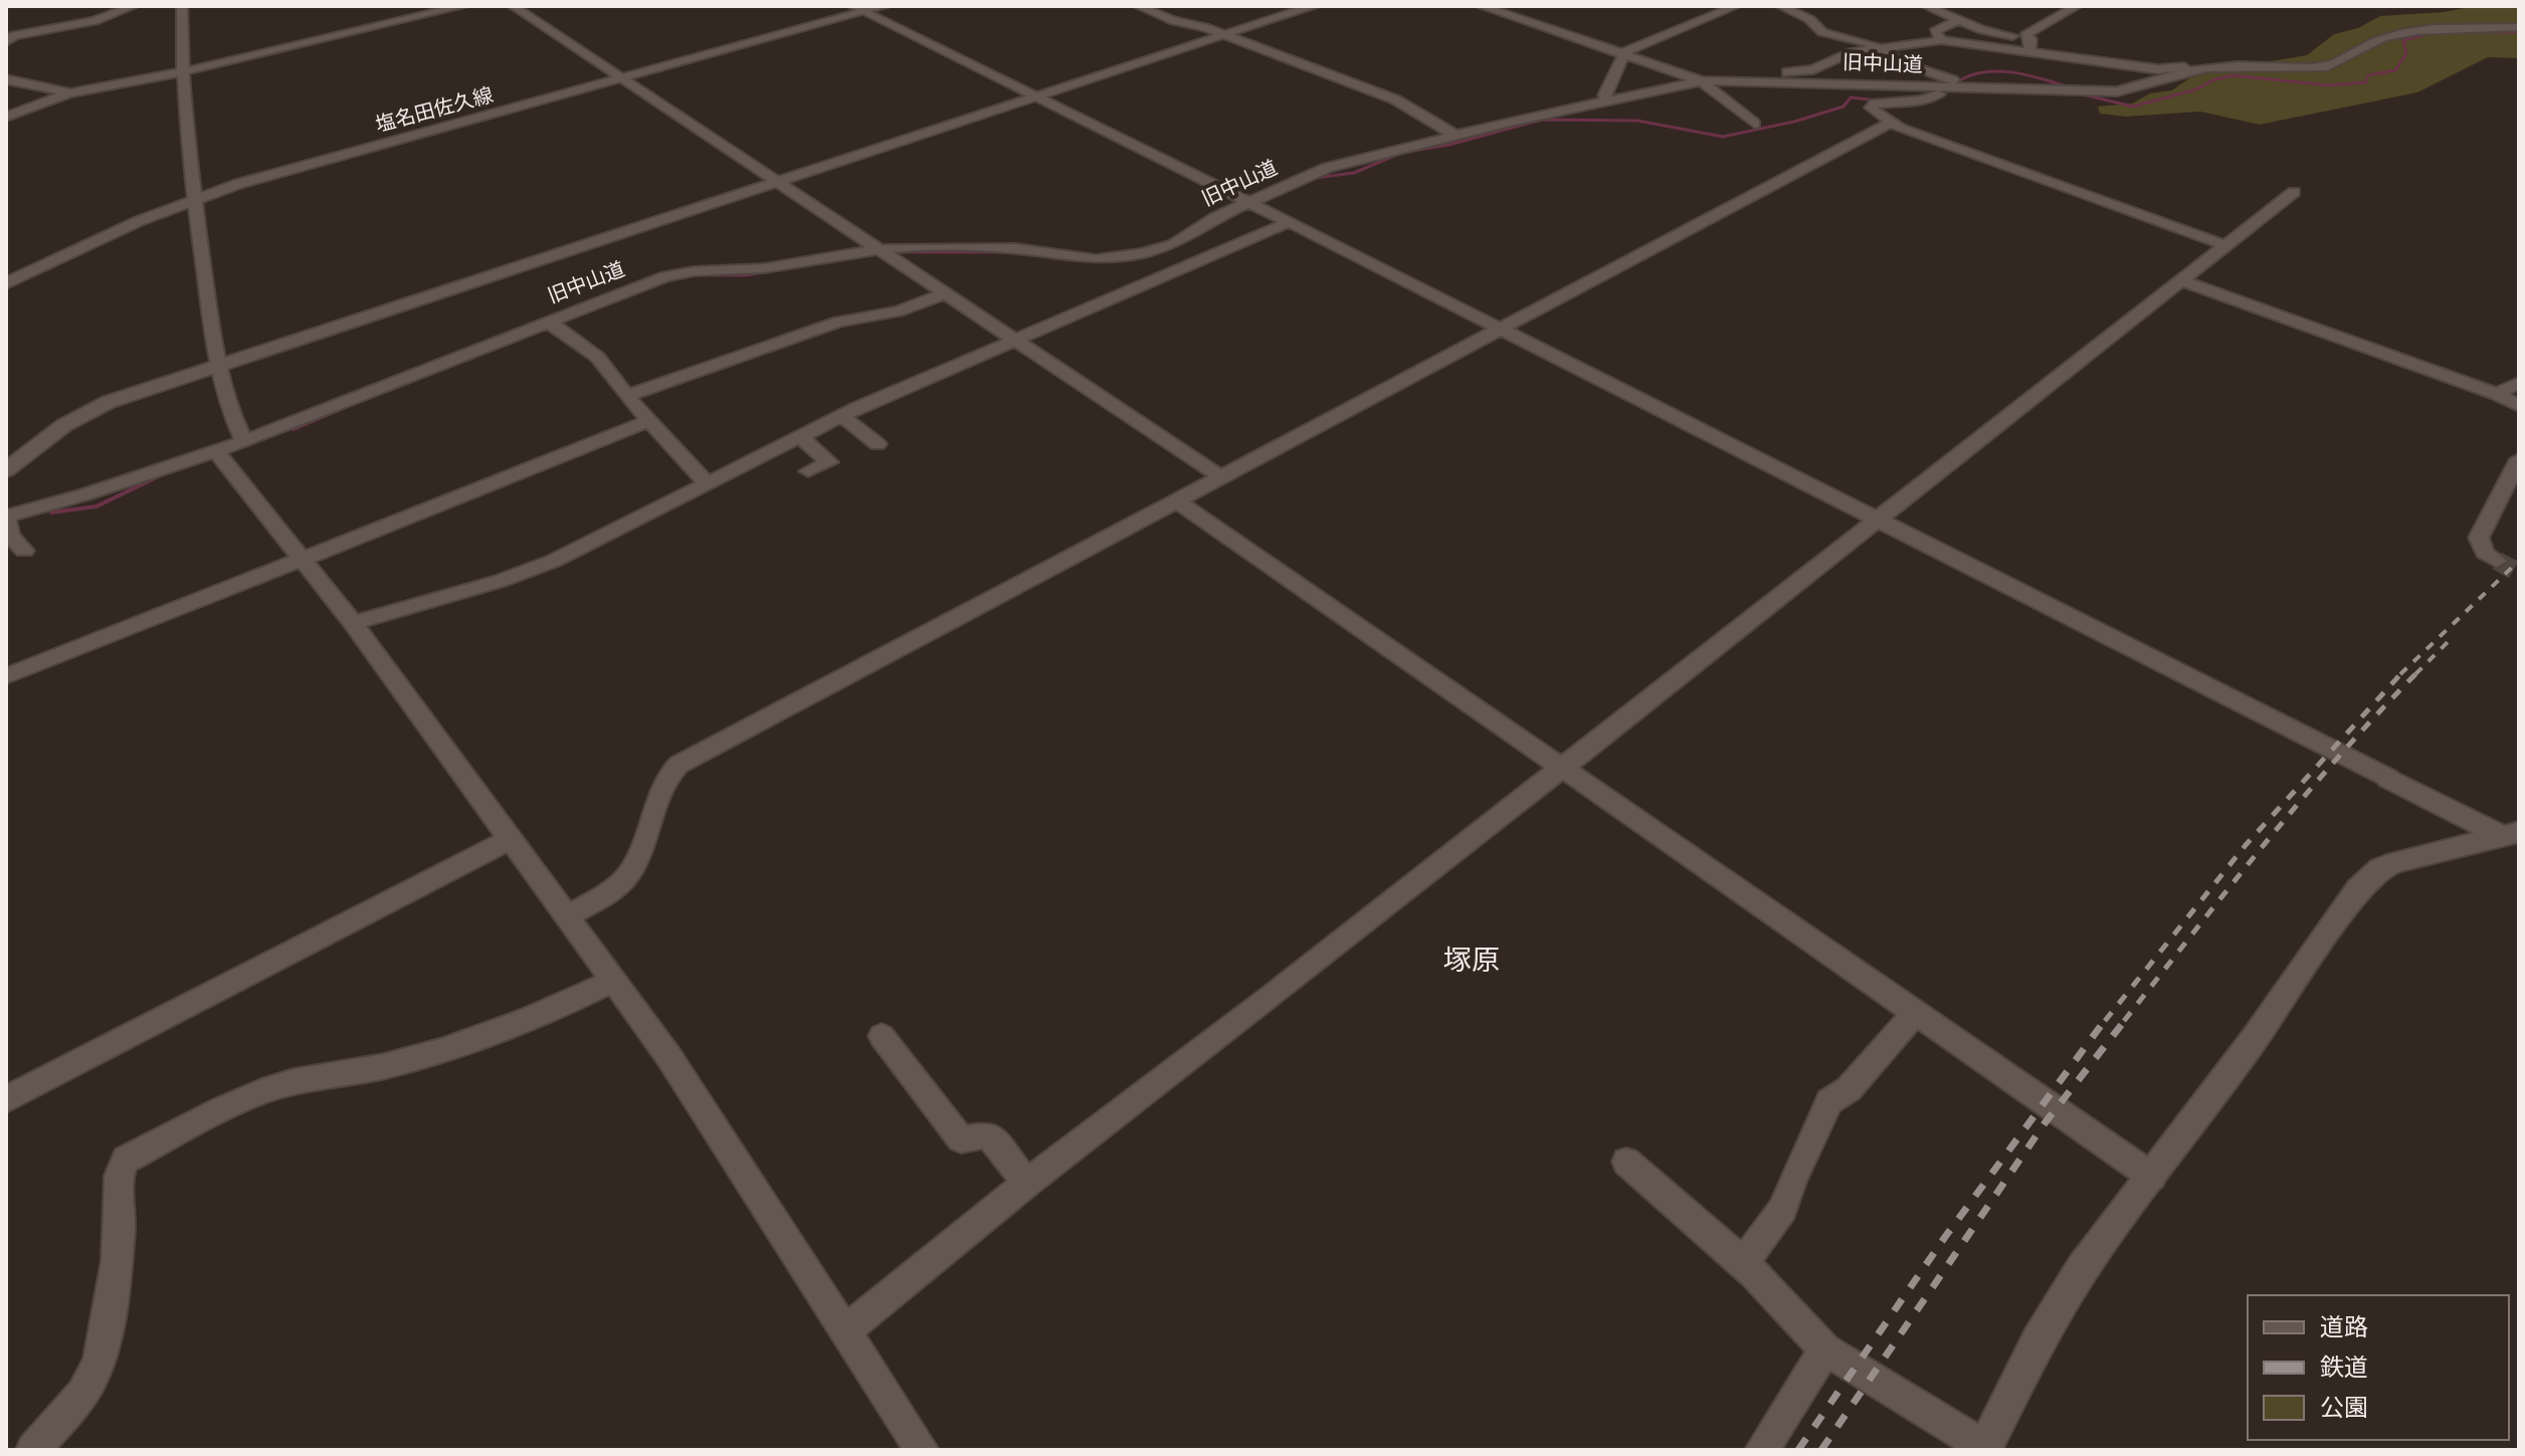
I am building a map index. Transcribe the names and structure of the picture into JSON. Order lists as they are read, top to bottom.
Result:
{
  "streets": {
    "street": ["旧中山道", "塩名田佐久線"]
  },
  "districts": ["塚原"],
  "legend": ["道路", "鉄道", "公園"]
}
